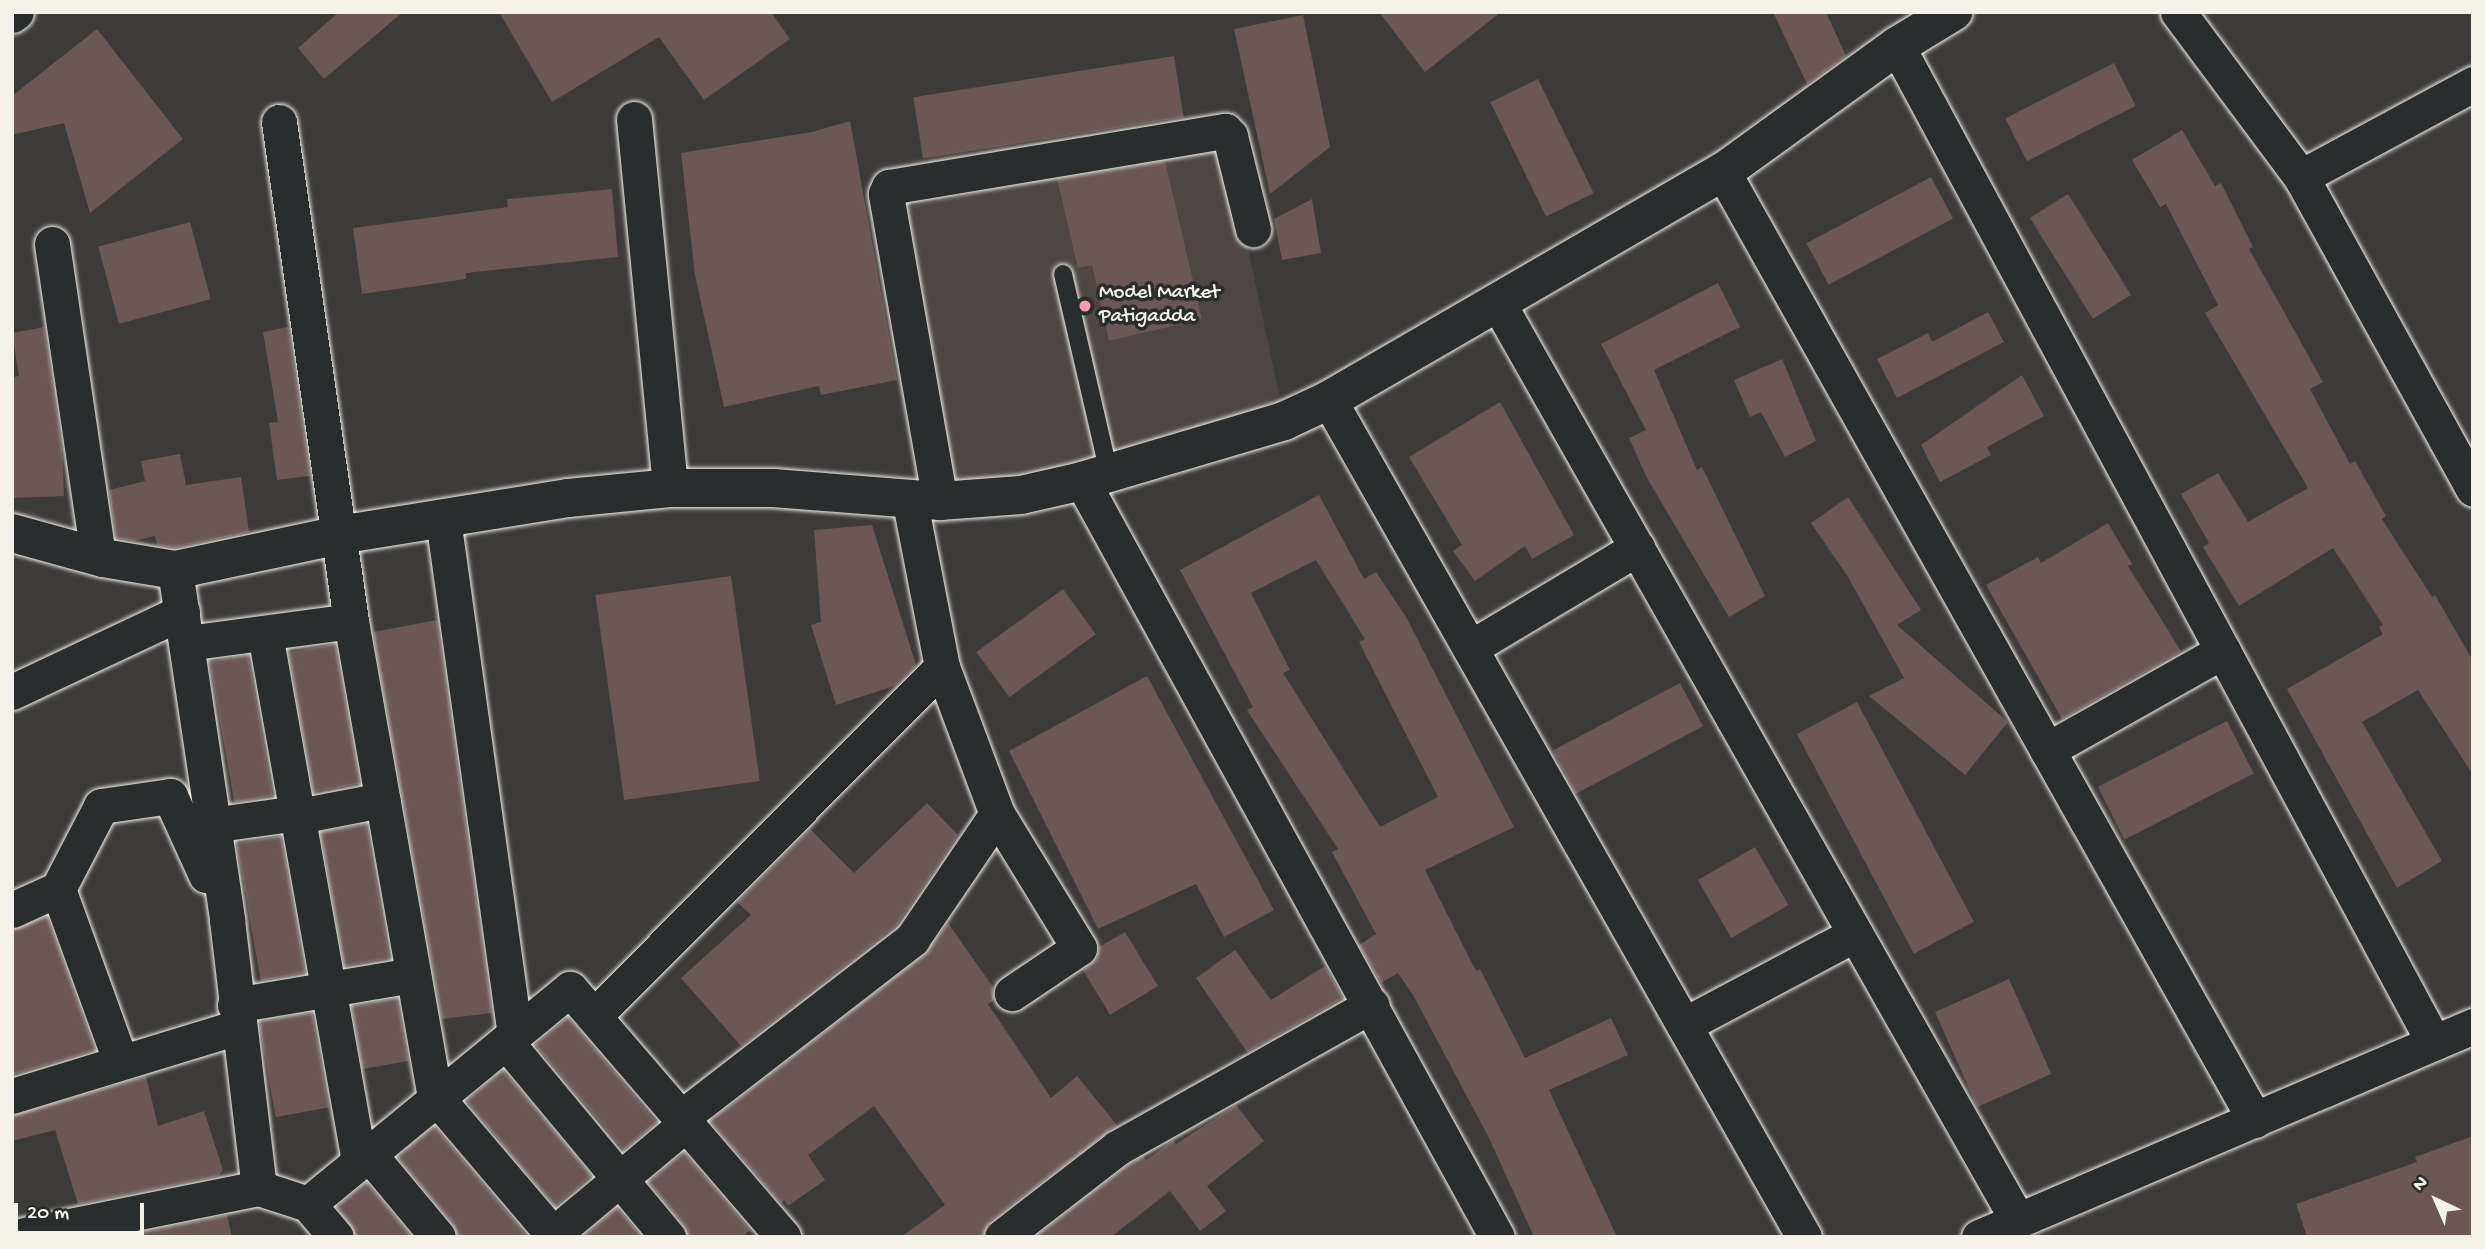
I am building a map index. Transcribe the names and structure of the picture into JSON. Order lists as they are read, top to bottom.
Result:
{
  "places": ["Model Market Patigadda"],
  "scale_bar": "20 m",
  "north": "top left"
}
